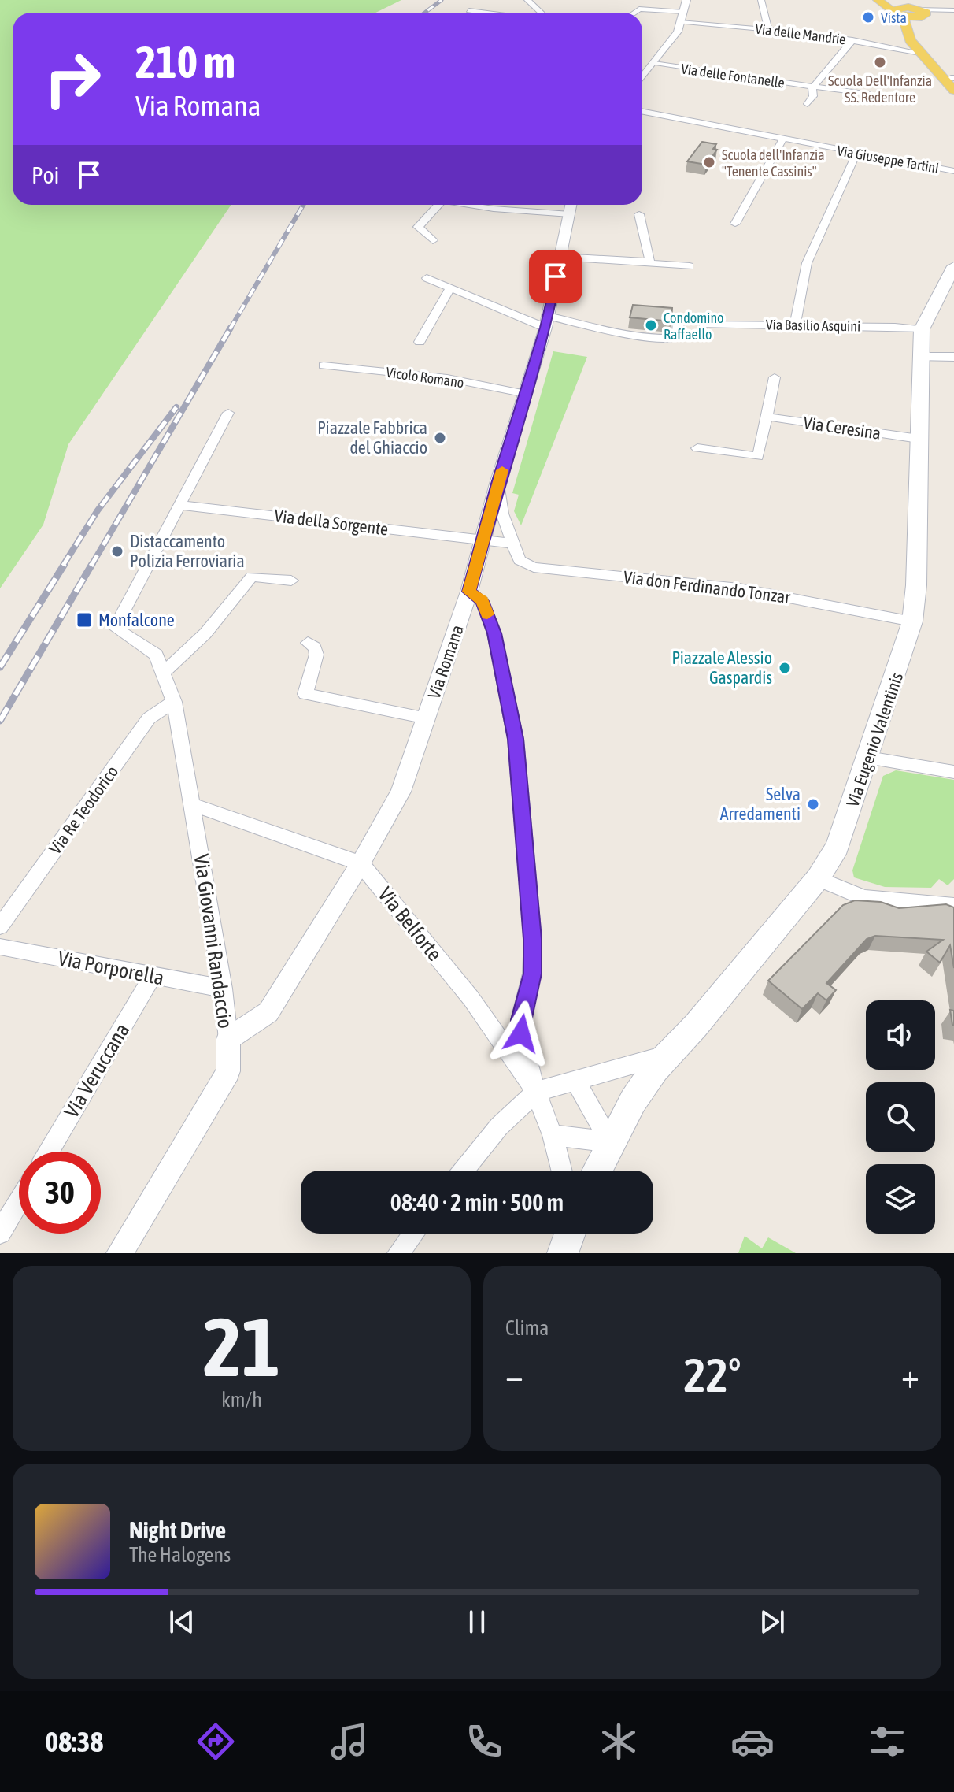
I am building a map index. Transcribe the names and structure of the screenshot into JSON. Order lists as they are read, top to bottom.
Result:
{
  "streets": {
    "main road": ["Via Eugenio Valentinis"],
    "street": [
      "Via delle Mandrie",
      "Via delle Fontanelle",
      "Via Giuseppe Tartini",
      "Via Basilio Asquini",
      "Vicolo Romano",
      "Via Ceresina",
      "Via della Sorgente",
      "Via don Ferdinando Tonzar",
      "Via Romana",
      "Via Re Teodorico",
      "Via Belforte",
      "Via Giovanni Randaccio",
      "Via Porporella",
      "Via Veruccana"
    ]
  },
  "crossings": [
    ["Via Basilio Asquini", "Via Eugenio Valentinis"],
    ["Vicolo Romano", "Via Romana"],
    ["Via Ceresina", "Via Eugenio Valentinis"],
    ["Via della Sorgente", "Via Romana"],
    ["Via della Sorgente", "Via Giovanni Randaccio"],
    ["Via don Ferdinando Tonzar", "Via Romana"],
    ["Via don Ferdinando Tonzar", "Via Eugenio Valentinis"],
    ["Via Romana", "Via Belforte"],
    ["Via Romana", "Via Giovanni Randaccio"],
    ["Via Re Teodorico", "Via Giovanni Randaccio"],
    ["Via Giovanni Randaccio", "Via Porporella"],
    ["Via Porporella", "Via Veruccana"]
  ],
  "places": {
    "other": [
      "Vista",
      "Scuola Dell'Infanzia SS. Redentore",
      "Scuola dell'Infanzia \"Tenente Cassinis\"",
      "Condomino Raffaello",
      "Piazzale Fabbrica del Ghiaccio",
      "Distaccamento Polizia Ferroviaria",
      "Piazzale Alessio Gaspardis",
      "Selva Arredamenti"
    ],
    "transit": ["Monfalcone"]
  },
  "page": {
    "turn": ["210 m", "Via Romana"],
    "then": "Poi",
    "limit": "30",
    "trip": "08:40 · 2 min · 500 m",
    "tile": [
      ["21", "km/h"],
      "Clima"
    ],
    "heat": ["−", "22°", "+"],
    "song": ["Night Drive", "The Halogens"],
    "tabs": "08:38"
  }
}
